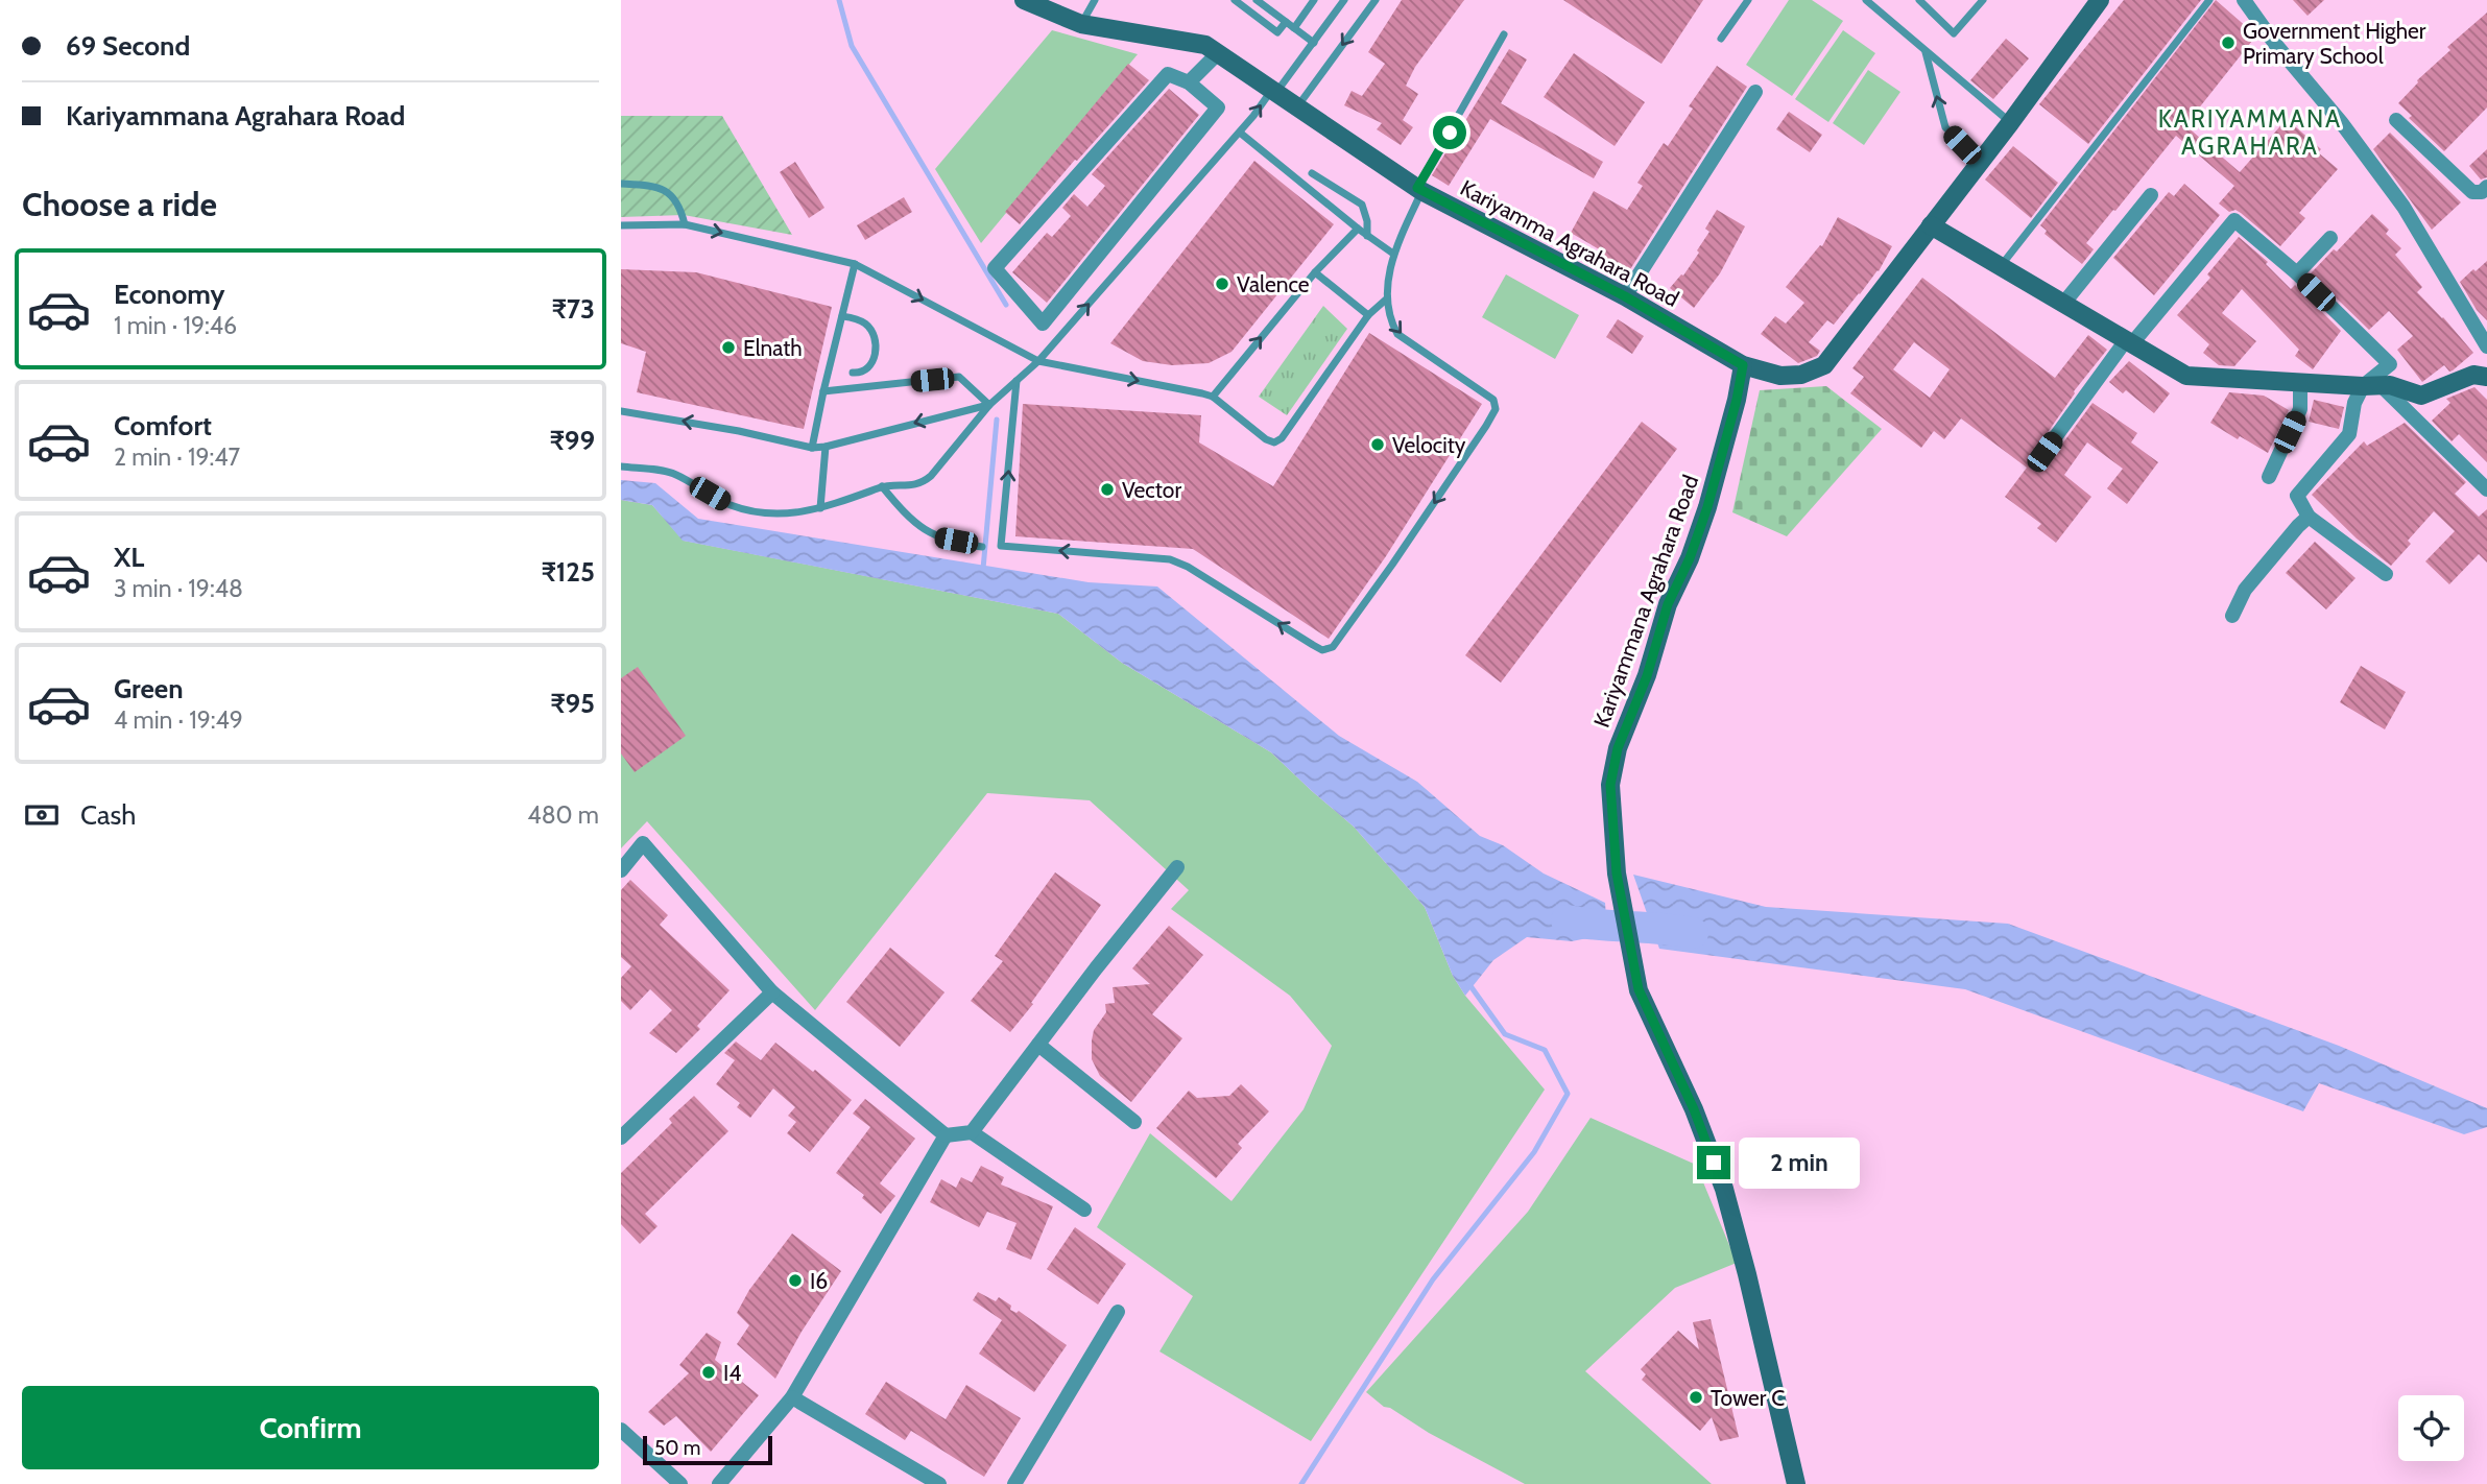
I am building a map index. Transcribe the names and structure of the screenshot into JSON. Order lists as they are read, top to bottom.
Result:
{
  "streets": {
    "street": ["Kariyamma Agrahara Road", "Kariyammana Agrahara Road"]
  },
  "crossings": [
    ["Kariyamma Agrahara Road", "Kariyammana Agrahara Road"]
  ],
  "districts": ["KARIYAMMANA AGRAHARA"],
  "places": [
    "Government Higher Primary School",
    "Valence",
    "Elnath",
    "Velocity",
    "Vector",
    "I6",
    "I4",
    "Tower C"
  ],
  "scale_bar": "50 m",
  "page": {
    "banner": ["69 Second", "Kariyammana Agrahara Road"],
    "heading": "Choose a ride",
    "list": [
      {
        "name": "Economy",
        "note": "1 min · 19:46",
        "value": "₹73"
      },
      {
        "name": "Comfort",
        "note": "2 min · 19:47",
        "value": "₹99"
      },
      {
        "name": "XL",
        "note": "3 min · 19:48",
        "value": "₹125"
      },
      {
        "name": "Green",
        "note": "4 min · 19:49",
        "value": "₹95"
      }
    ],
    "pay": ["Cash", "480 m"],
    "bubble": "2 min",
    "buttons": "Confirm",
    "scale": "50 m"
  }
}
